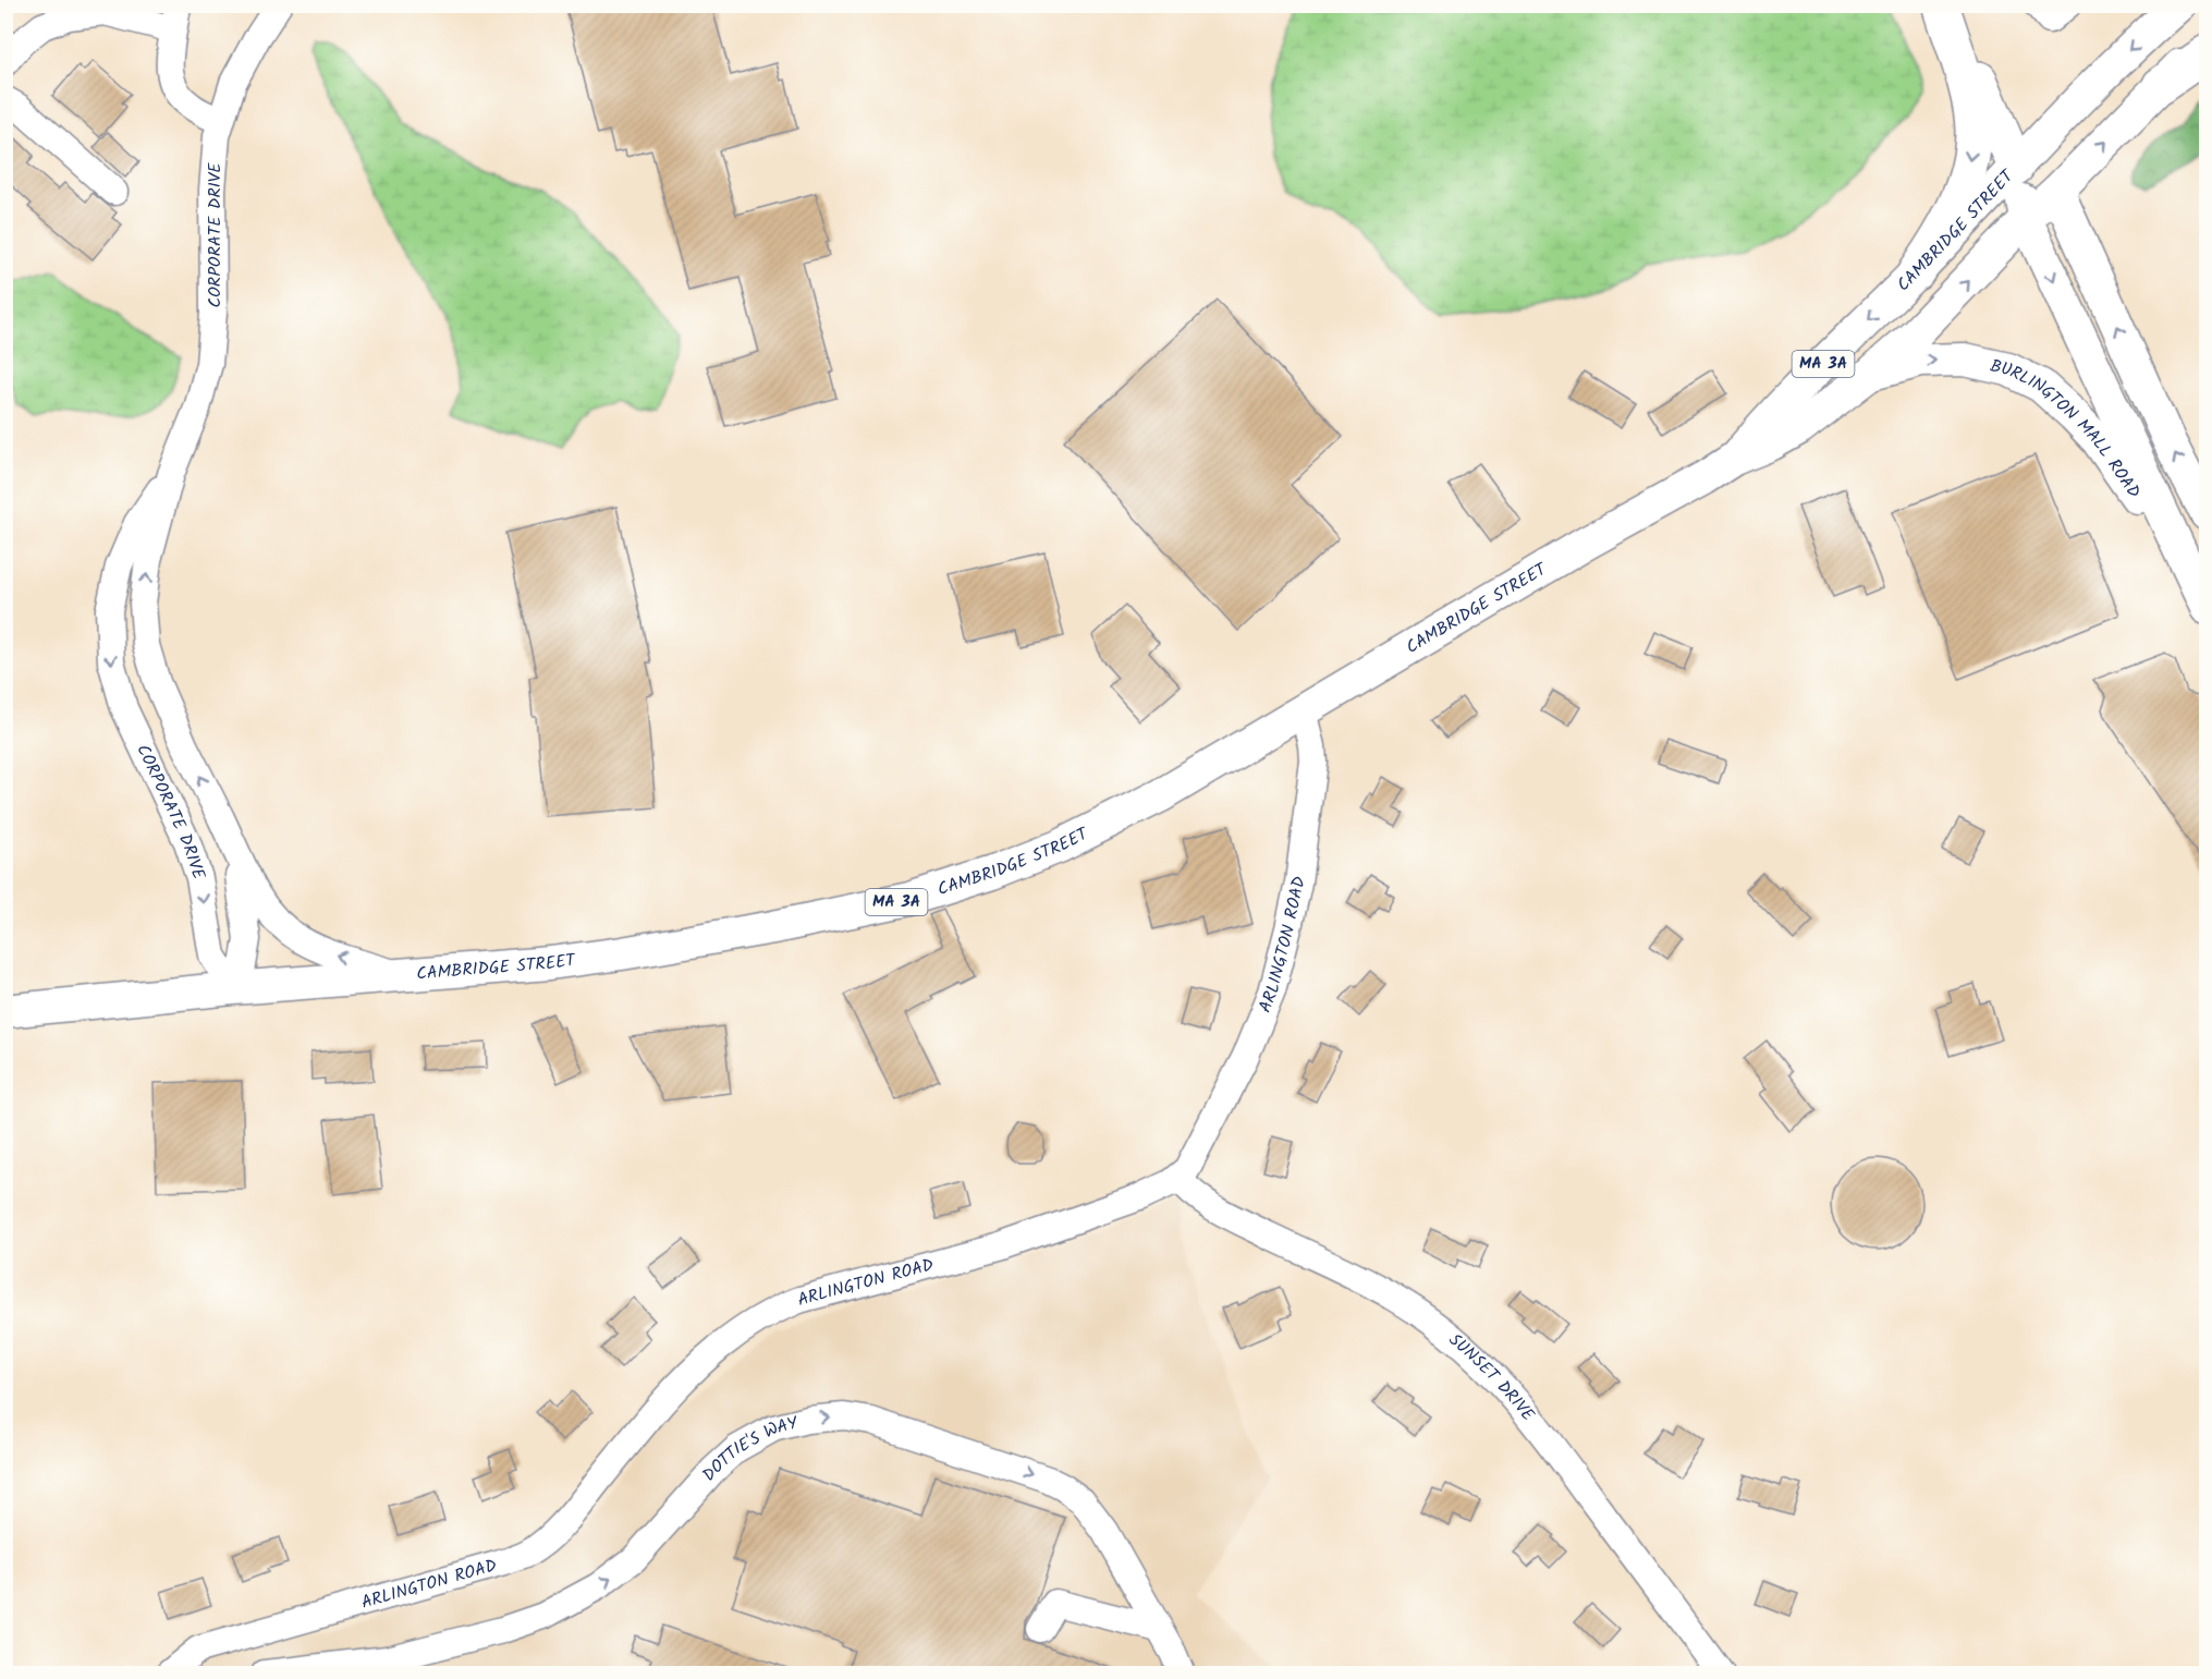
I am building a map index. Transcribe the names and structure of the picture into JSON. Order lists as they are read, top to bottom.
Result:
{
  "streets": {
    "main road": ["CAMBRIDGE STREET", "MA 3A", "BURLINGTON MALL ROAD"],
    "street": [
      "CORPORATE DRIVE",
      "ARLINGTON ROAD",
      "SUNSET DRIVE",
      "DOTTIE'S WAY"
    ]
  },
  "crossings": [
    ["CAMBRIDGE STREET", "CORPORATE DRIVE"],
    ["CAMBRIDGE STREET", "BURLINGTON MALL ROAD"],
    ["CAMBRIDGE STREET", "ARLINGTON ROAD"],
    ["ARLINGTON ROAD", "SUNSET DRIVE"]
  ],
  "one_way": ["DOTTIE'S WAY"]
}
